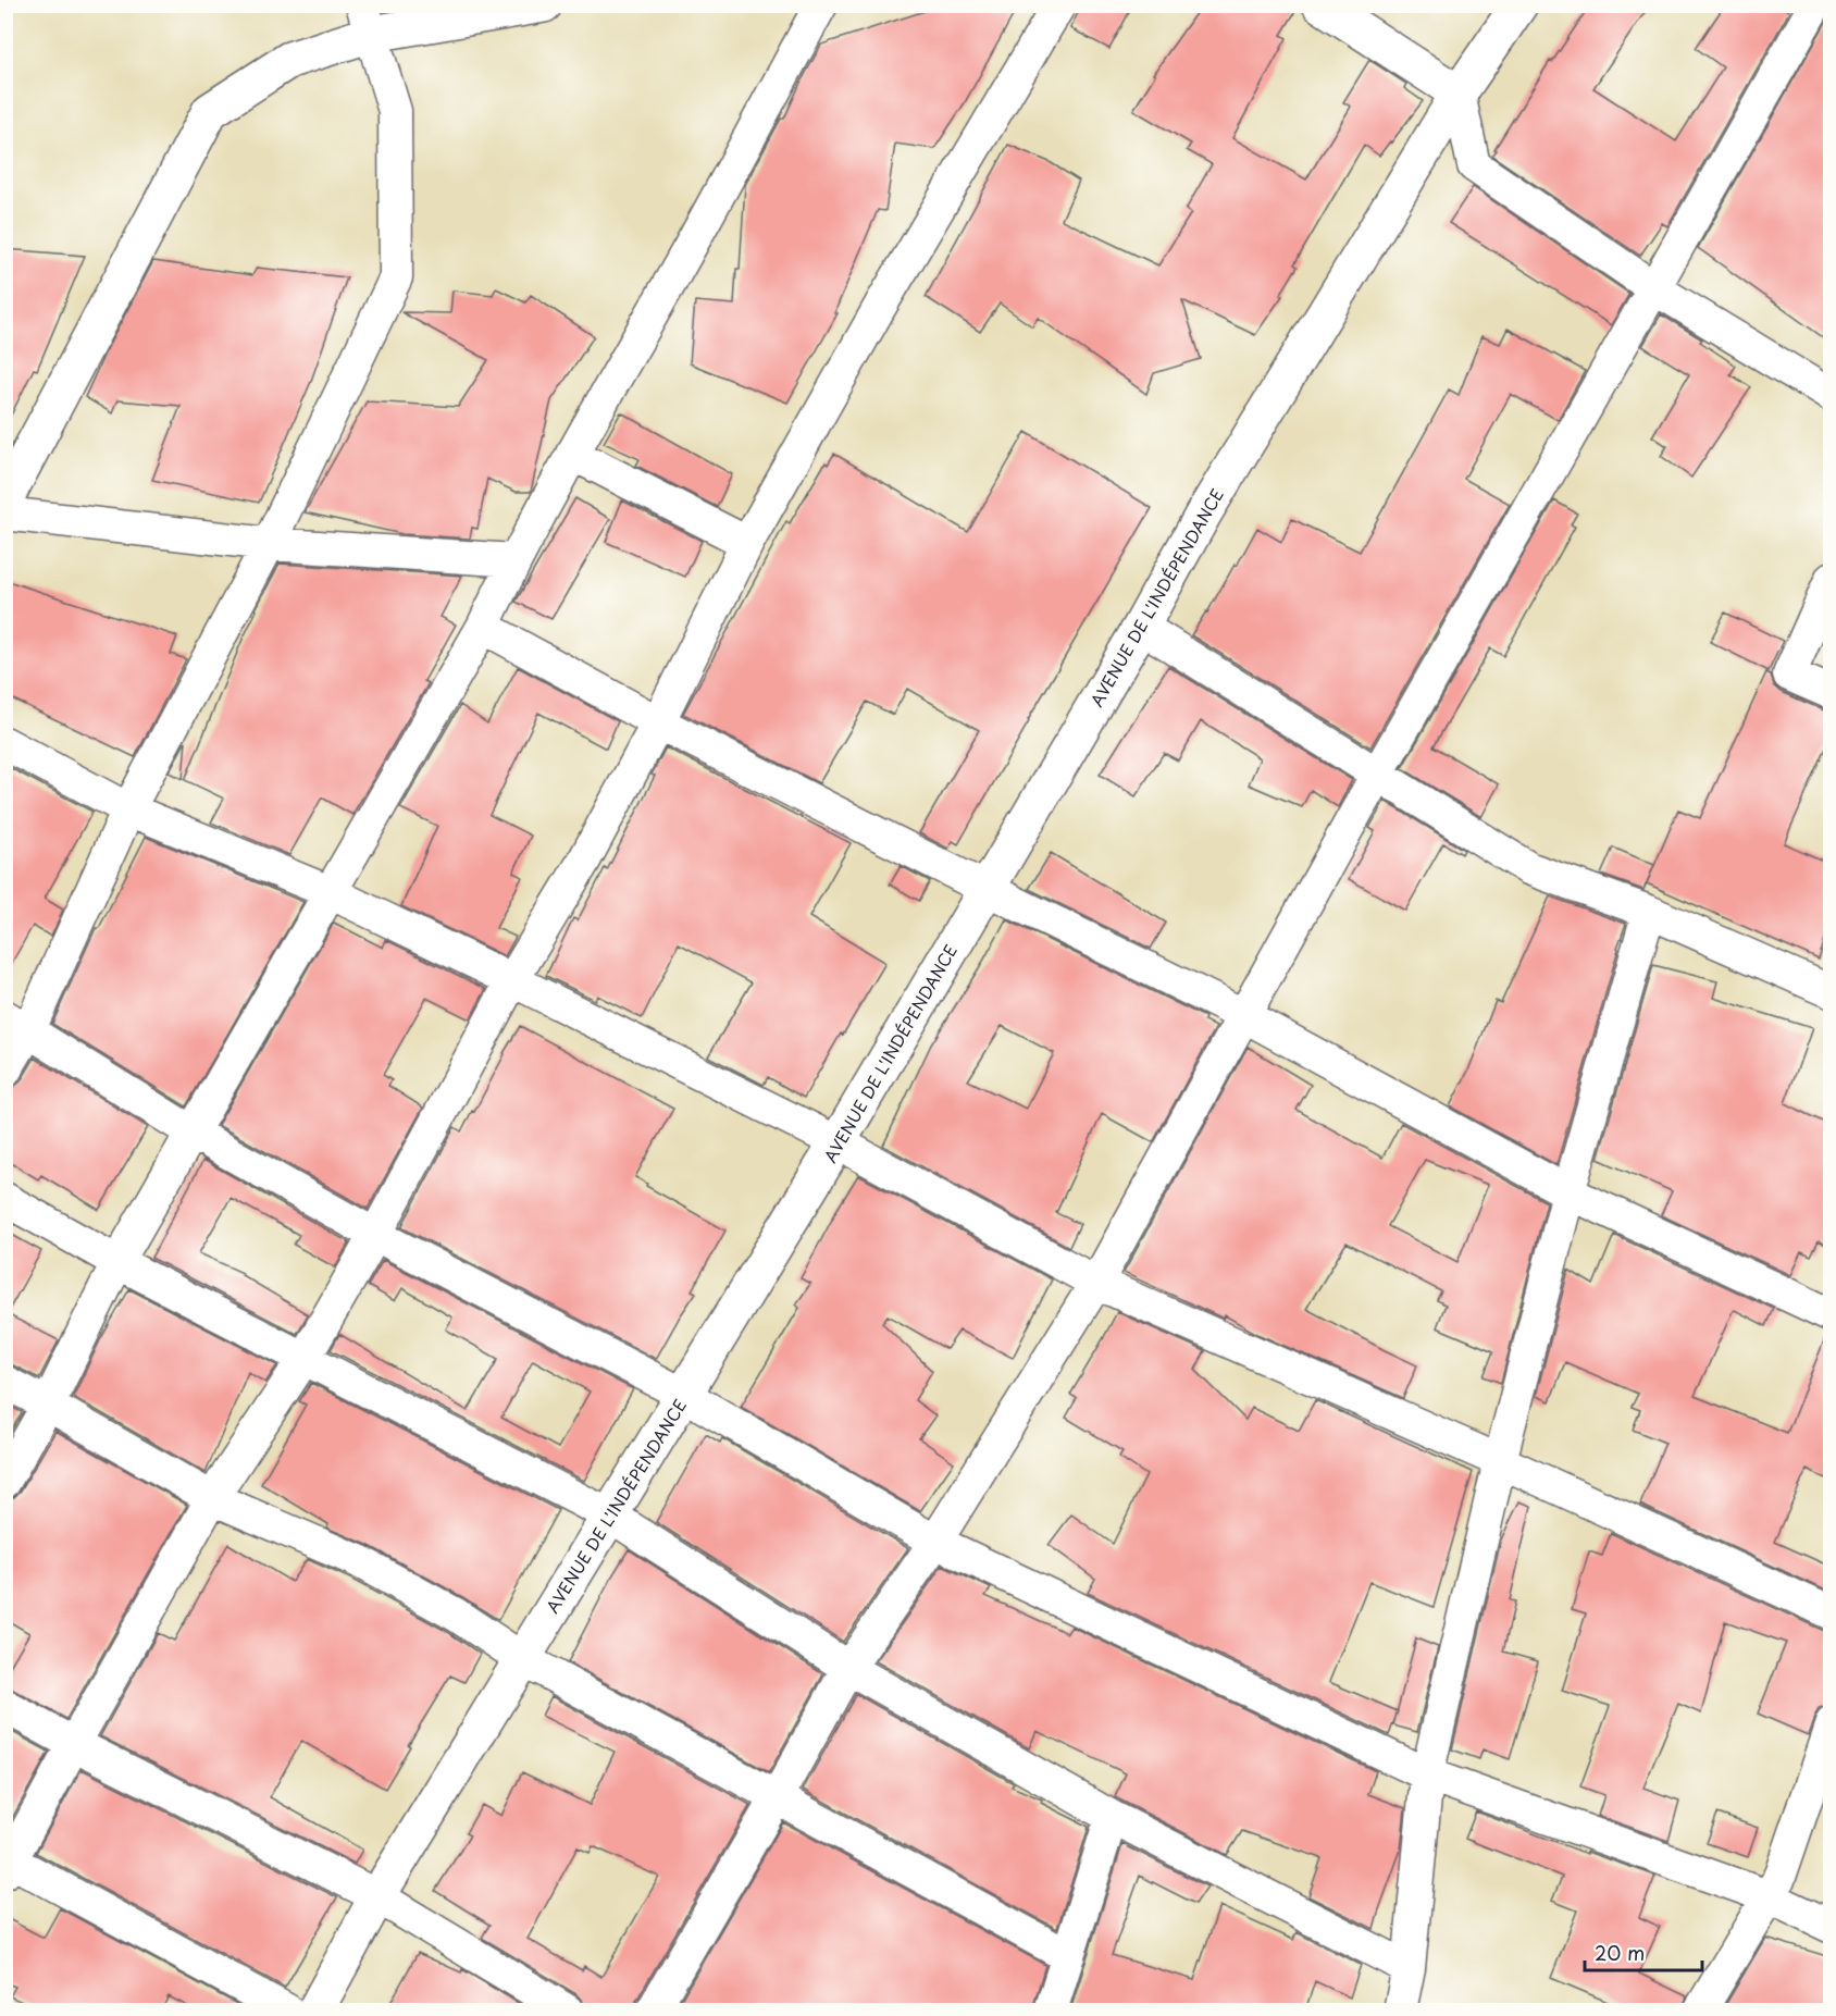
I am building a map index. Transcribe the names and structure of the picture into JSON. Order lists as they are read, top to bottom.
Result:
{
  "streets": {
    "main road": ["AVENUE DE L'INDÉPENDANCE"]
  },
  "scale_bar": "20 m"
}
